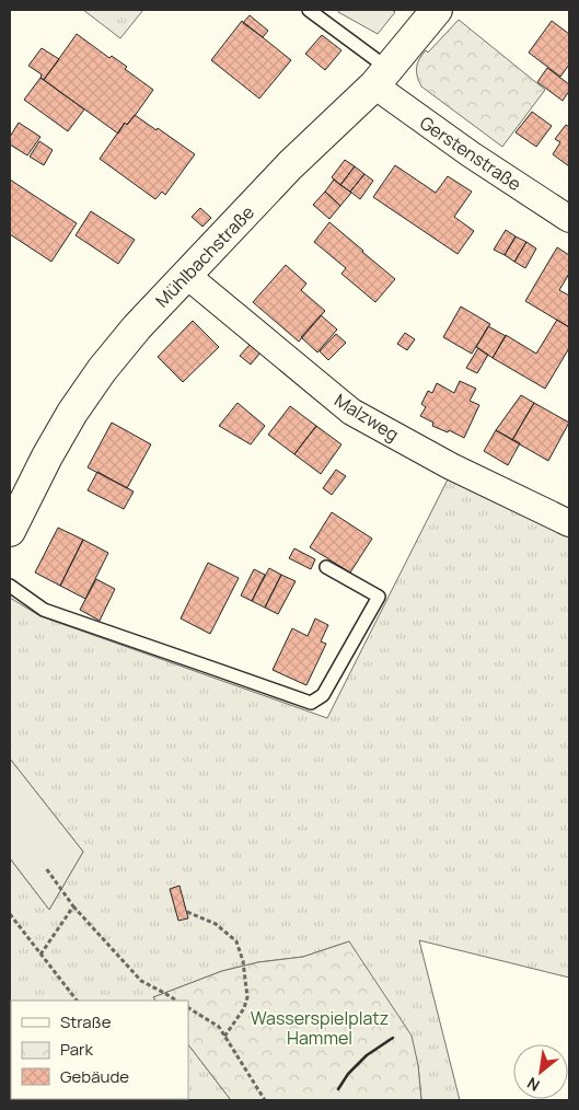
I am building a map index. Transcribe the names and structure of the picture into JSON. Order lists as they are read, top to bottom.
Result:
{
  "streets": {
    "street": ["Gerstenstraße", "Mühlbachstraße", "Malzweg"]
  },
  "crossings": [
    ["Gerstenstraße", "Mühlbachstraße"],
    ["Mühlbachstraße", "Malzweg"]
  ],
  "parks": ["Wasserspielplatz Hammel"],
  "legend": ["Straße", "Park", "Gebäude"],
  "north": "bottom left"
}
